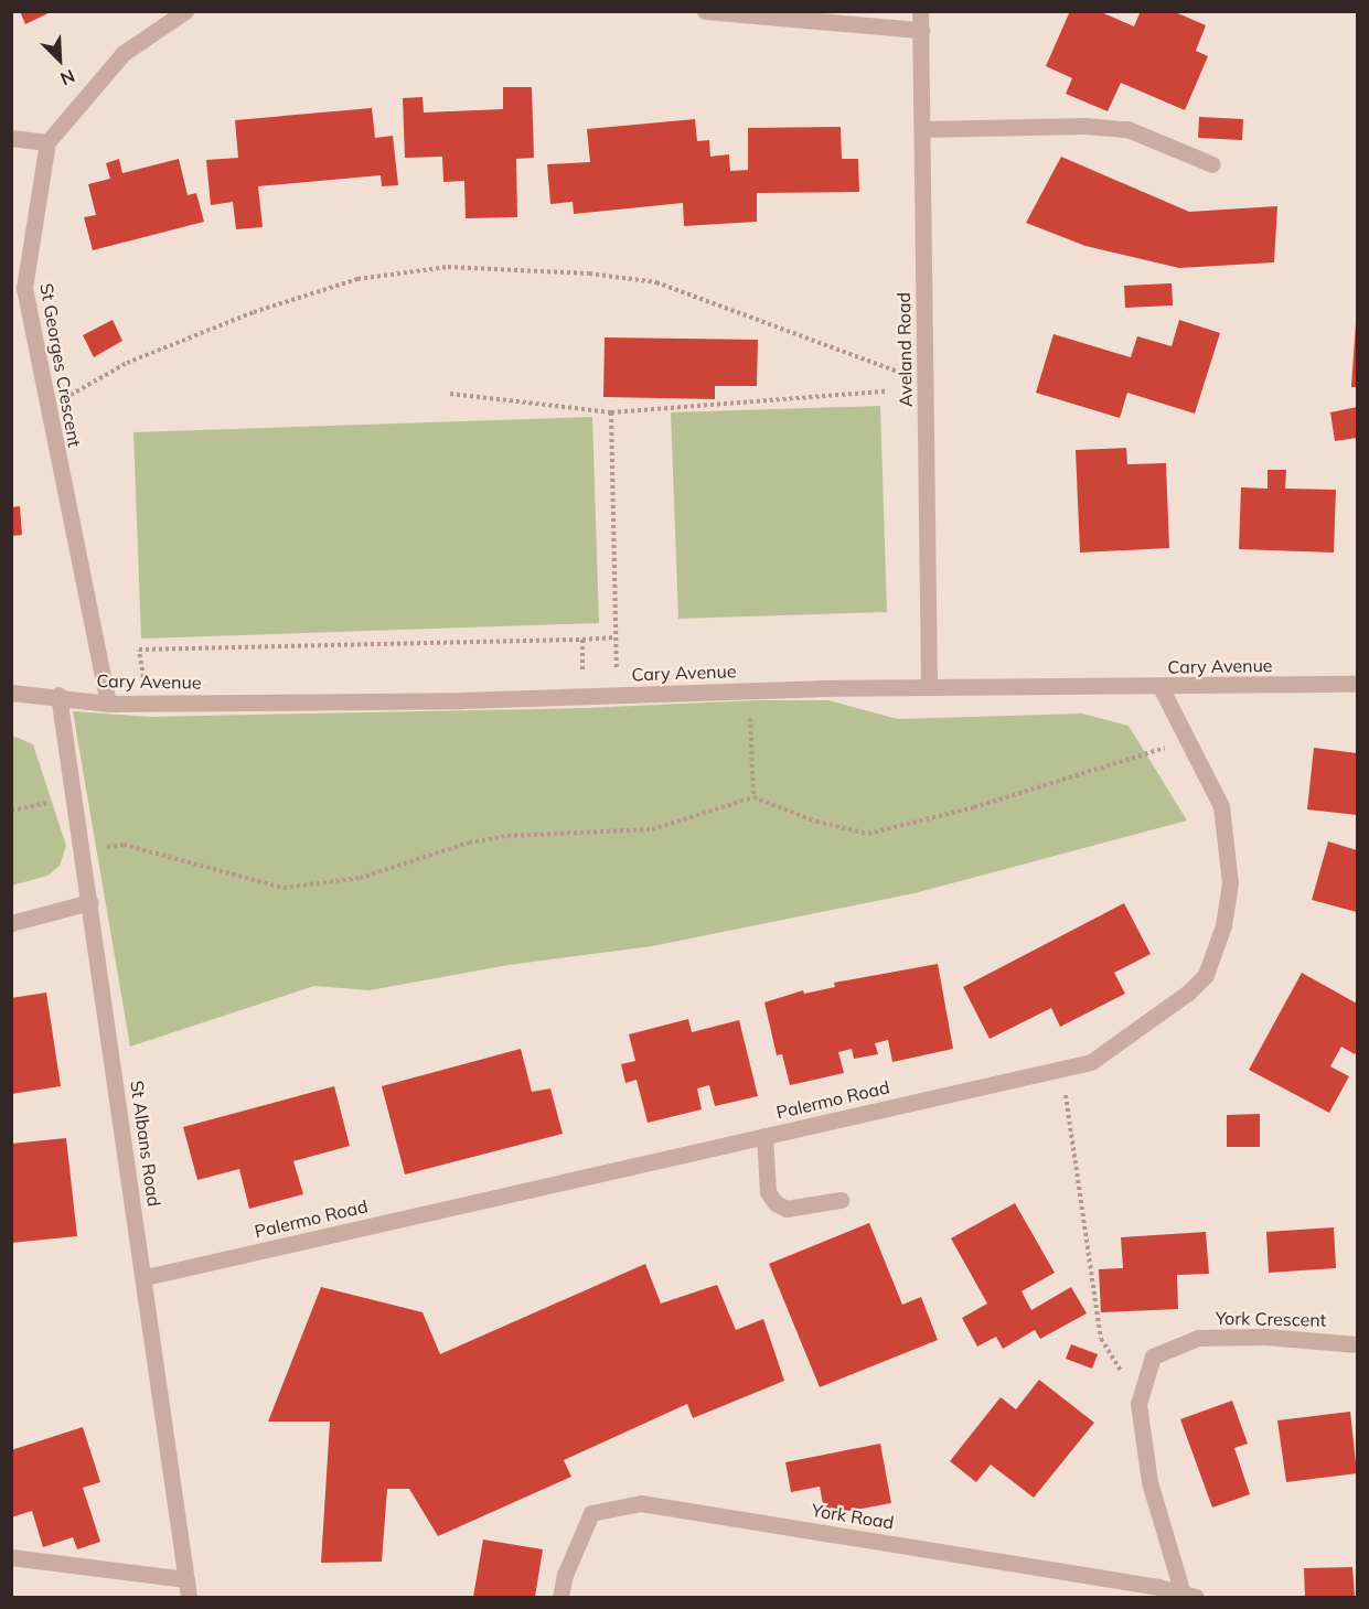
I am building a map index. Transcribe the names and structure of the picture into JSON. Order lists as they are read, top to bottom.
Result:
{
  "streets": {
    "street": [
      "Aveland Road",
      "St Georges Crescent",
      "Cary Avenue",
      "Palermo Road",
      "St Albans Road",
      "York Crescent",
      "York Road"
    ]
  },
  "crossings": [
    ["Aveland Road", "Cary Avenue"],
    ["St Georges Crescent", "Cary Avenue"],
    ["Cary Avenue", "Palermo Road"],
    ["Cary Avenue", "St Albans Road"],
    ["Palermo Road", "St Albans Road"],
    ["York Crescent", "York Road"]
  ],
  "north": "bottom right"
}
